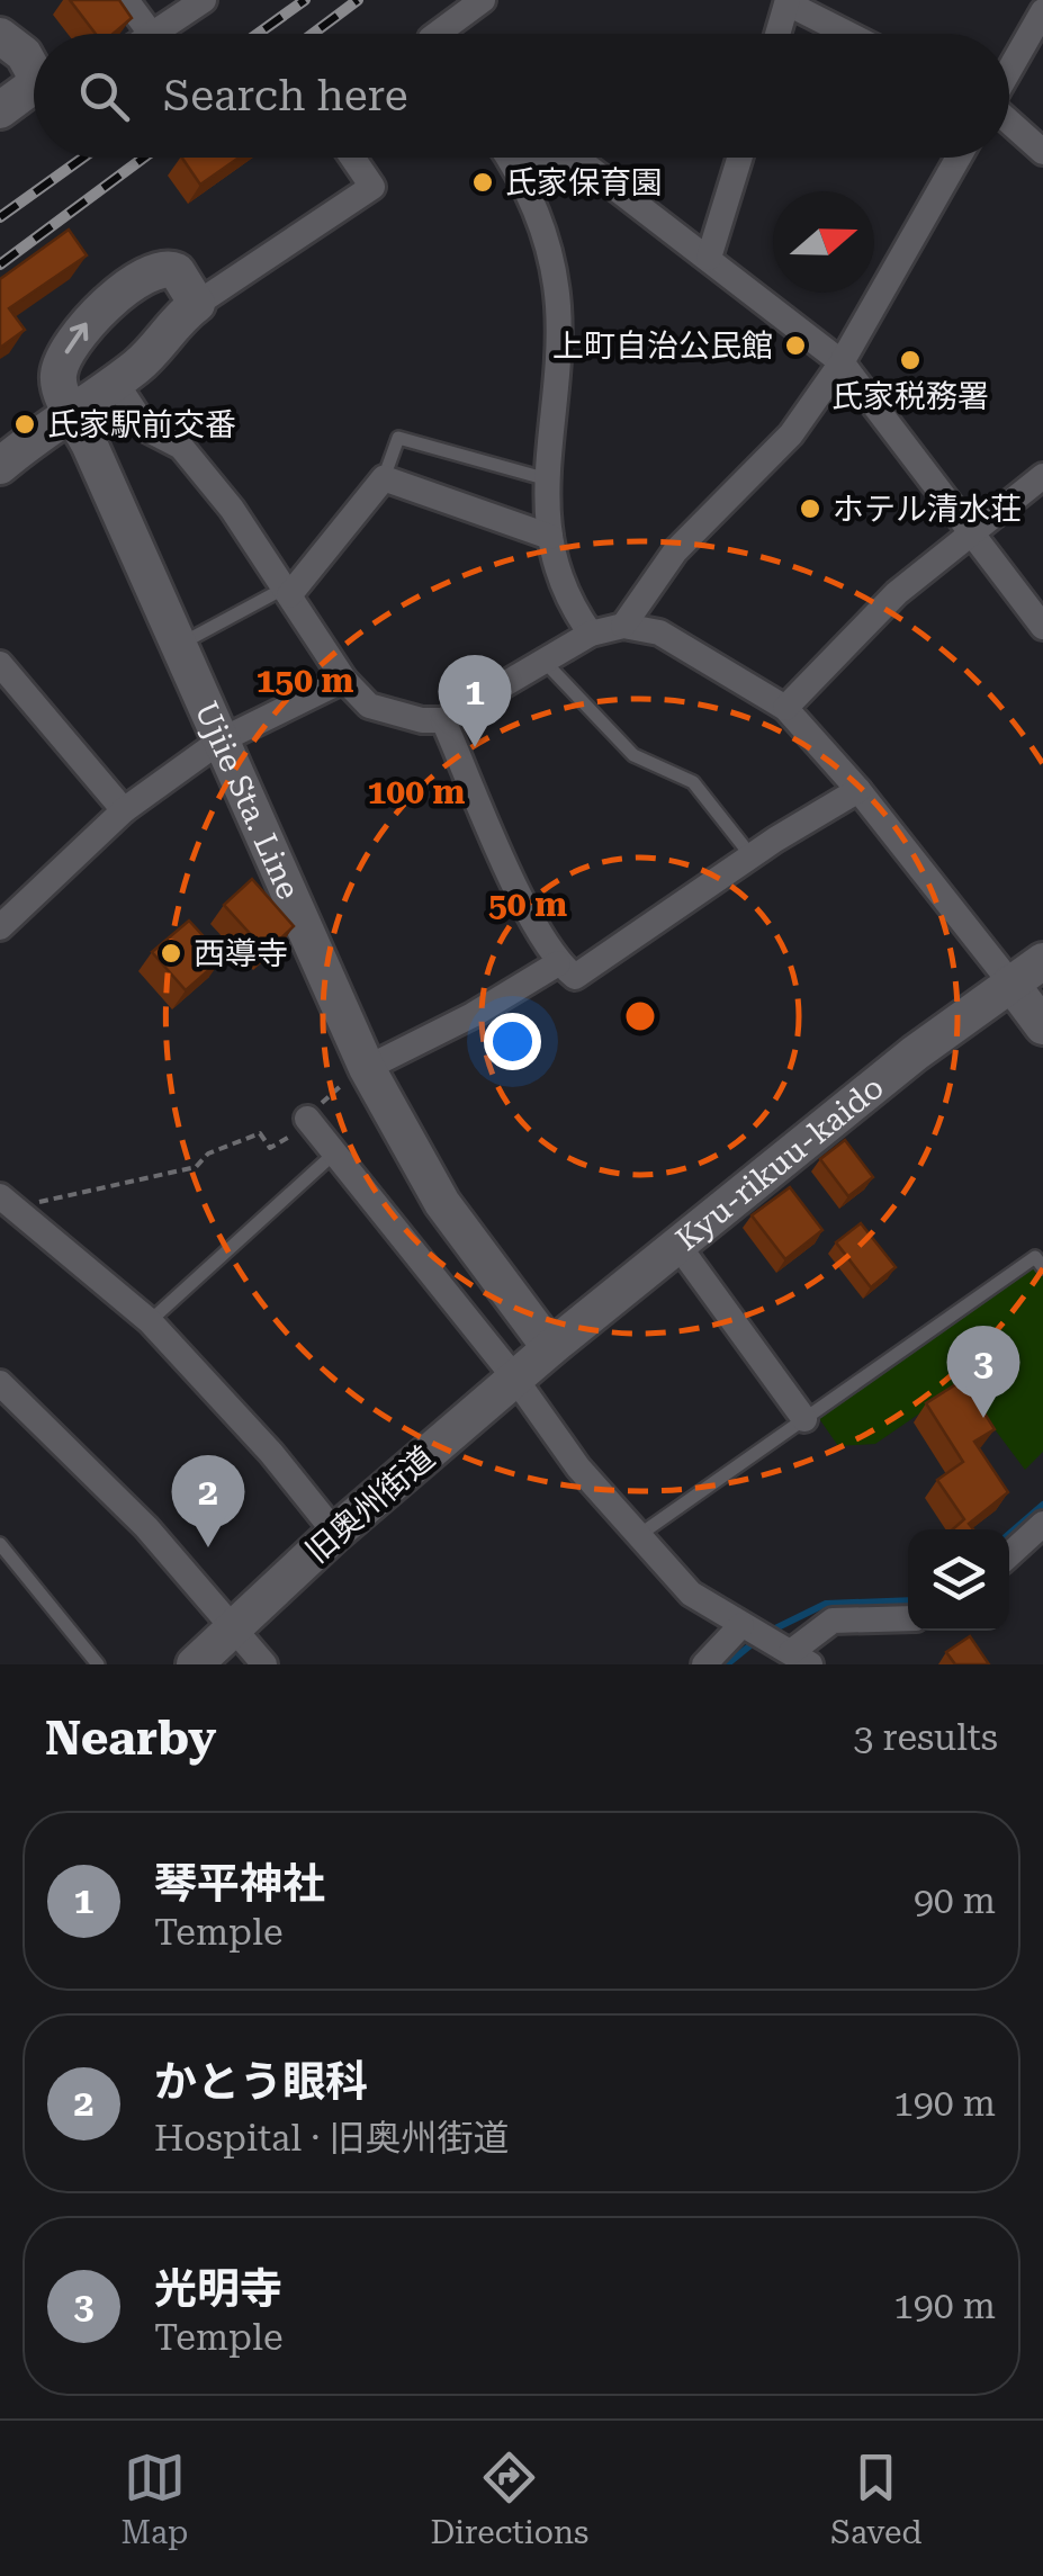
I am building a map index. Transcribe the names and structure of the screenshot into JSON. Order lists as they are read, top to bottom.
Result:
{
  "streets": {
    "main road": ["Ujiie Sta. Line", "Kyu-rikuu-kaido", "旧奥州街道"]
  },
  "crossings": [
    ["Ujiie Sta. Line", "Kyu-rikuu-kaido"],
    ["Ujiie Sta. Line", "旧奥州街道"],
    ["Kyu-rikuu-kaido", "旧奥州街道"]
  ],
  "places": [
    "氏家保育園",
    "上町自治公民館",
    "氏家税務署",
    "氏家駅前交番",
    "ホテル清水荘",
    "西導寺"
  ],
  "north": "right",
  "page": {
    "search": "Search here",
    "pins": ["1", "3", "2"],
    "heading": ["Nearby", "3 results"],
    "list": [
      {
        "mark": "1",
        "name": "琴平神社",
        "note": "Temple",
        "value": "90 m"
      },
      {
        "mark": "2",
        "name": "かとう眼科",
        "note": "Hospital · 旧奥州街道",
        "value": "190 m"
      },
      {
        "mark": "3",
        "name": "光明寺",
        "note": "Temple",
        "value": "190 m"
      }
    ],
    "nav": ["Map", "Directions", "Saved"]
  },
  "rings": ["150 m", "100 m", "50 m"]
}
